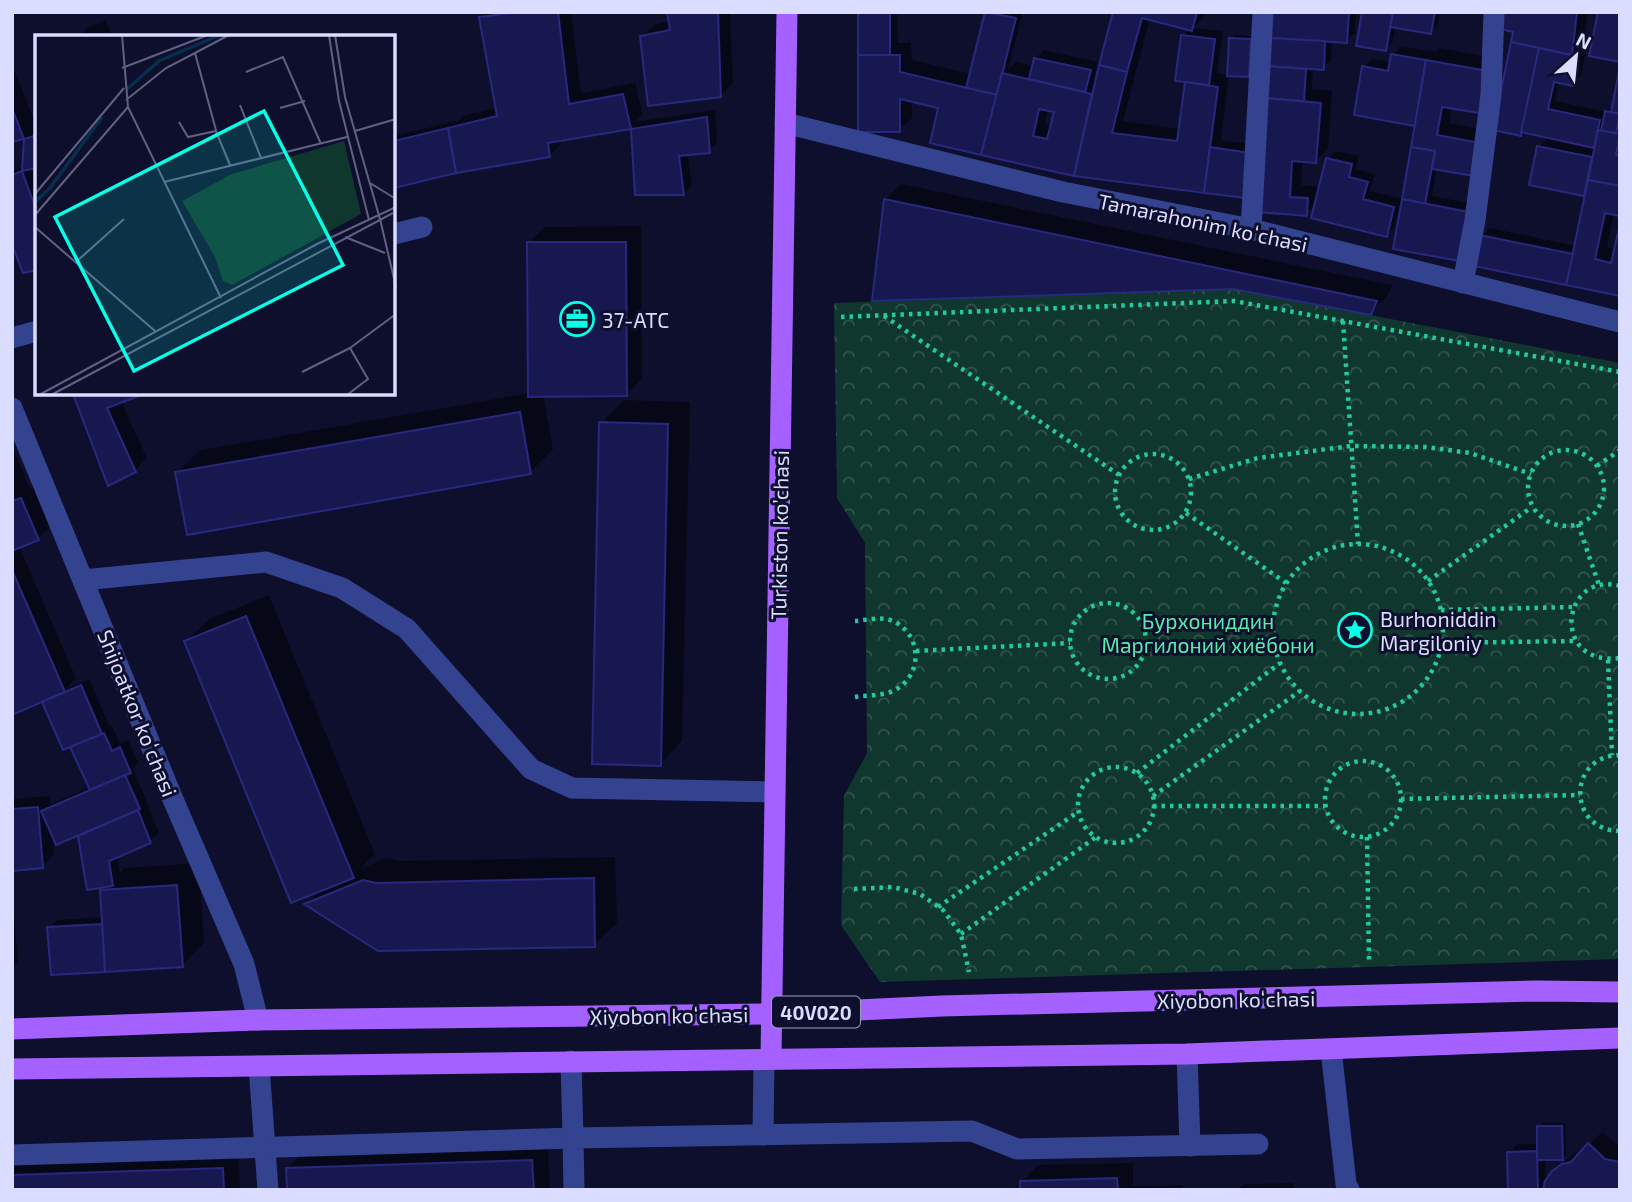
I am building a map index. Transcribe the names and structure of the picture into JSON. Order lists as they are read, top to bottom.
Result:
{
  "streets": {
    "main road": ["Turkiston ko’chasi", "Xiyobon koʻchasi", "40V020"],
    "street": ["Tamarahonim koʻchasi", "Shijoatkor koʻchasi"]
  },
  "crossings": [
    ["Tamarahonim koʻchasi", "Turkiston ko’chasi"],
    ["Turkiston ko’chasi", "Xiyobon koʻchasi"],
    ["Turkiston ko’chasi", "40V020"],
    ["Shijoatkor koʻchasi", "Xiyobon koʻchasi"]
  ],
  "parks": ["Бурхониддин Маргилоний хиёбони"],
  "places": {
    "office": ["37-АТС"],
    "place": ["Burhoniddin Margiloniy"]
  },
  "north": "top right"
}
